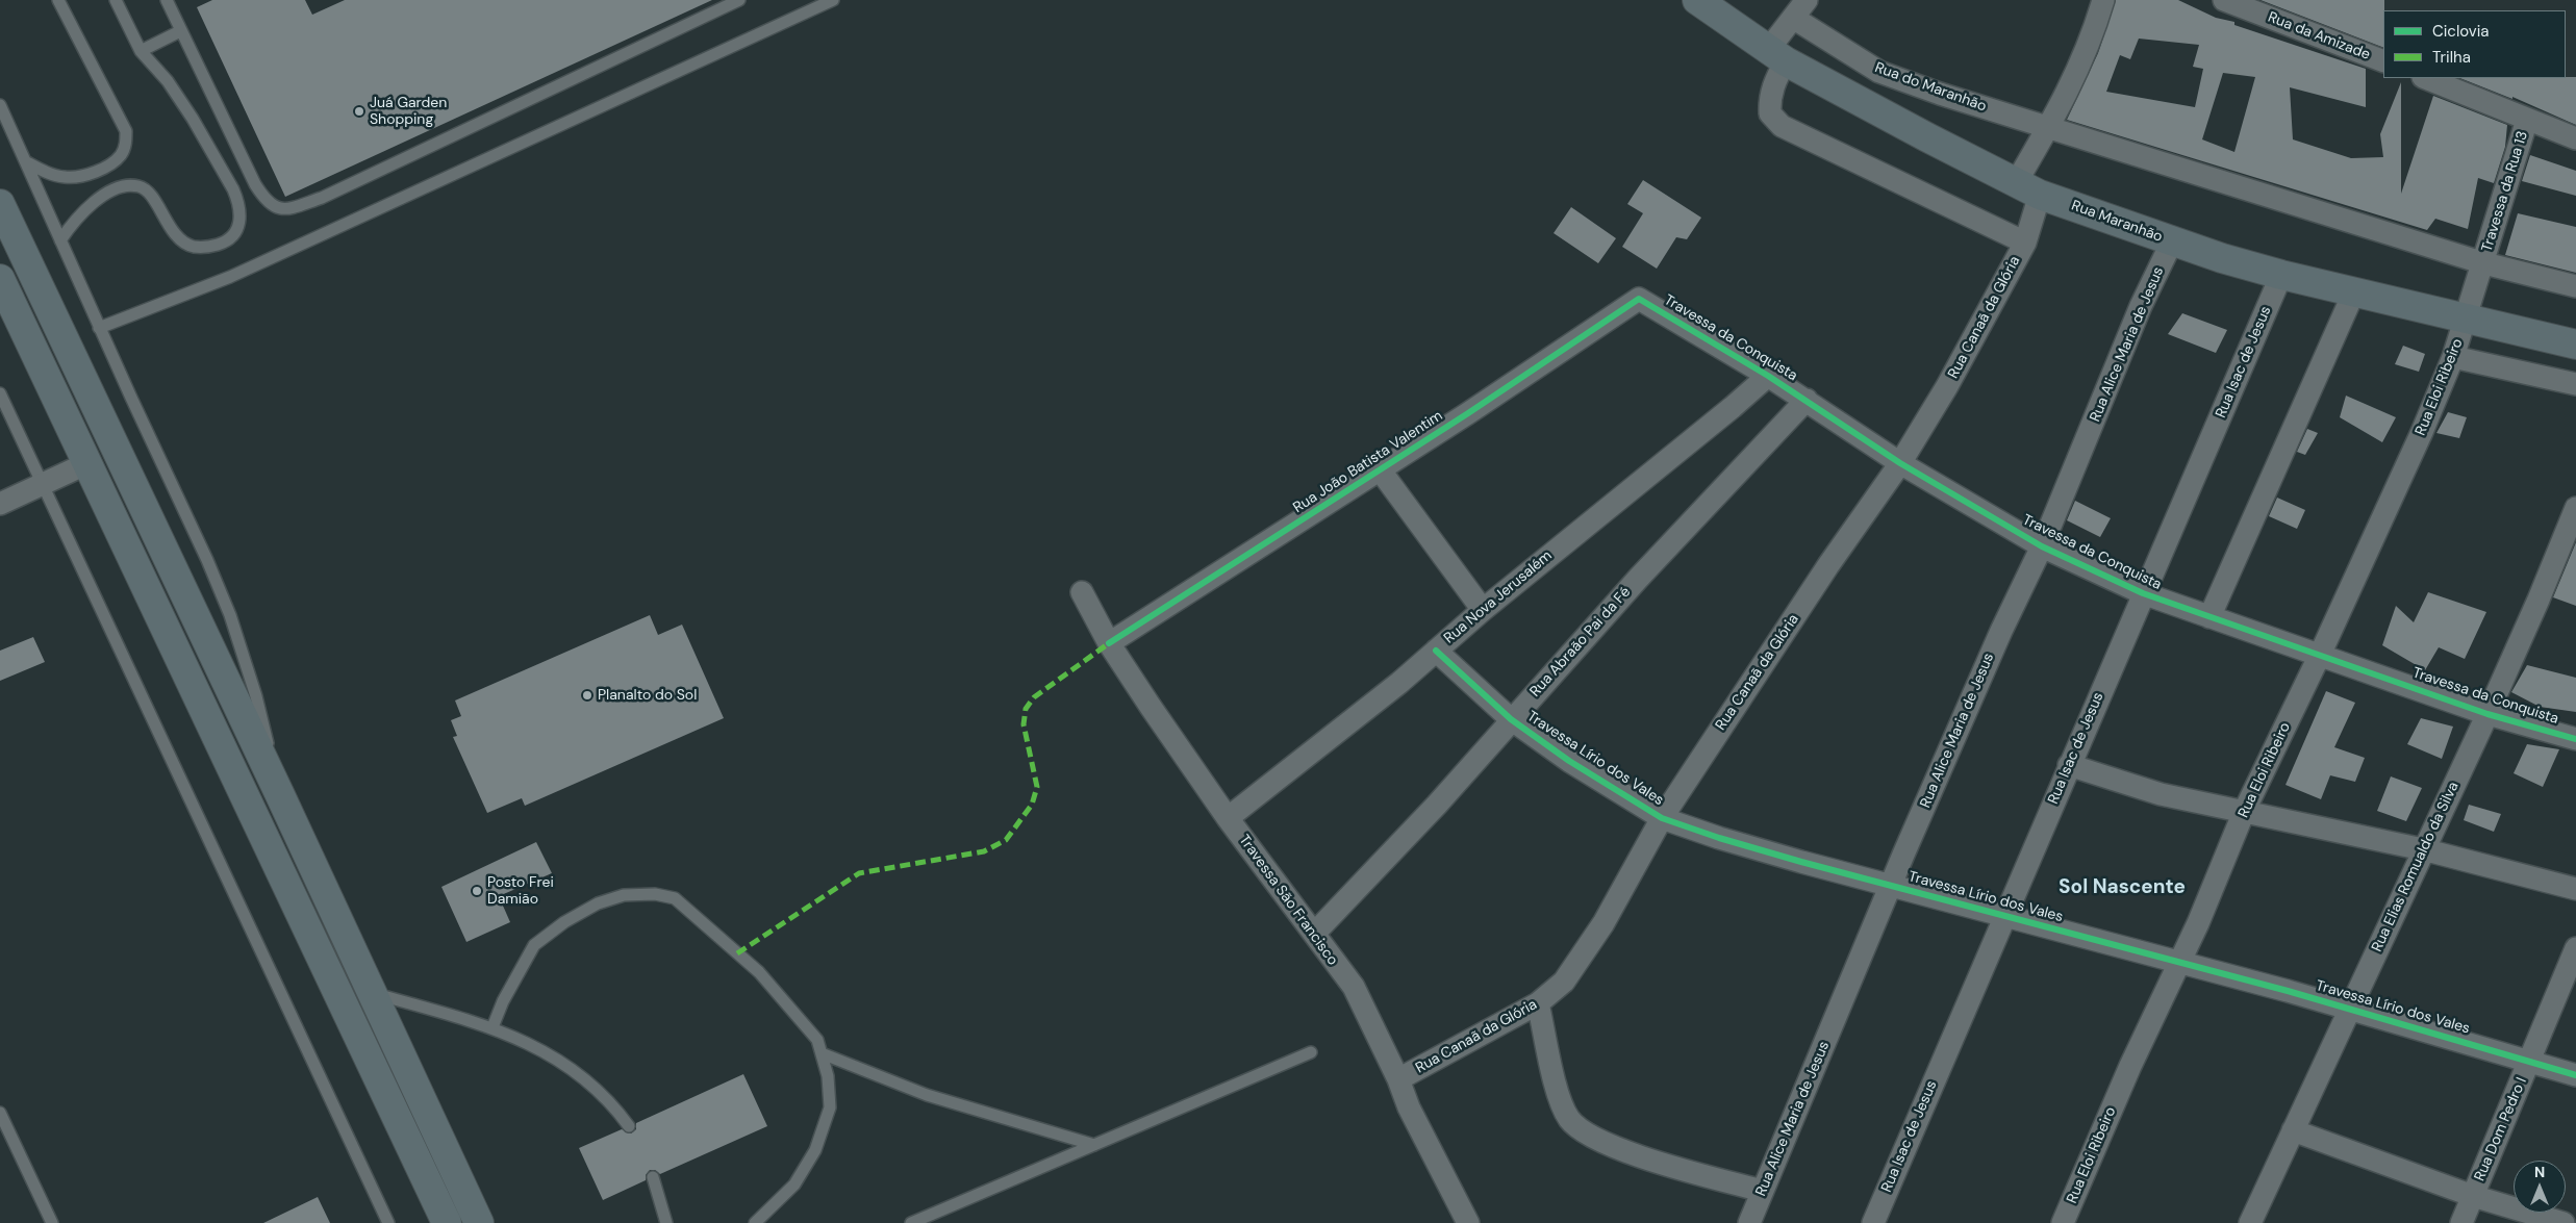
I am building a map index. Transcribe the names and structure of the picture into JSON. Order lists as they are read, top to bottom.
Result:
{
  "streets": {
    "highway": ["Rua Maranhão"],
    "street": [
      "Rua da Amizade",
      "Rua do Maranhão",
      "Travessa da Rua 13",
      "Rua Canaã da Glória",
      "Travessa da Conquista",
      "Rua Alice Maria de Jesus",
      "Rua Isac de Jesus",
      "Rua Eloi Ribeiro",
      "Rua João Batista Valentim",
      "Rua Nova Jerusalém",
      "Rua Abraão Pai da Fé",
      "Travessa Lírio dos Vales",
      "Rua Elias Romualdo da Silva",
      "Travessa São Francisco",
      "Rua Dom Pedro I"
    ]
  },
  "crossings": [
    ["Rua do Maranhão", "Rua Canaã da Glória"],
    ["Travessa da Rua 13", "Rua Maranhão"],
    ["Travessa da Rua 13", "Rua Eloi Ribeiro"],
    ["Rua Maranhão", "Rua Canaã da Glória"],
    ["Rua Maranhão", "Rua Alice Maria de Jesus"],
    ["Rua Maranhão", "Rua Isac de Jesus"],
    ["Rua Maranhão", "Rua Eloi Ribeiro"],
    ["Rua Canaã da Glória", "Travessa da Conquista"],
    ["Rua Canaã da Glória", "Travessa Lírio dos Vales"],
    ["Rua Canaã da Glória", "Travessa São Francisco"],
    ["Travessa da Conquista", "Rua Alice Maria de Jesus"],
    ["Travessa da Conquista", "Rua Isac de Jesus"],
    ["Travessa da Conquista", "Rua Eloi Ribeiro"],
    ["Travessa da Conquista", "Rua João Batista Valentim"],
    ["Travessa da Conquista", "Rua Nova Jerusalém"],
    ["Travessa da Conquista", "Rua Abraão Pai da Fé"],
    ["Travessa da Conquista", "Rua Elias Romualdo da Silva"],
    ["Rua Alice Maria de Jesus", "Travessa Lírio dos Vales"],
    ["Rua Isac de Jesus", "Travessa Lírio dos Vales"],
    ["Rua Eloi Ribeiro", "Travessa Lírio dos Vales"],
    ["Rua João Batista Valentim", "Travessa São Francisco"],
    ["Rua Nova Jerusalém", "Travessa Lírio dos Vales"],
    ["Rua Nova Jerusalém", "Travessa São Francisco"],
    ["Rua Abraão Pai da Fé", "Travessa Lírio dos Vales"],
    ["Rua Abraão Pai da Fé", "Travessa São Francisco"],
    ["Travessa Lírio dos Vales", "Rua Elias Romualdo da Silva"],
    ["Travessa Lírio dos Vales", "Rua Dom Pedro I"]
  ],
  "districts": ["Sol Nascente"],
  "places": ["Juá Garden Shopping", "Planalto do Sol", "Posto Frei Damião"],
  "legend": ["Ciclovia", "Trilha"],
  "north": "top"
}
